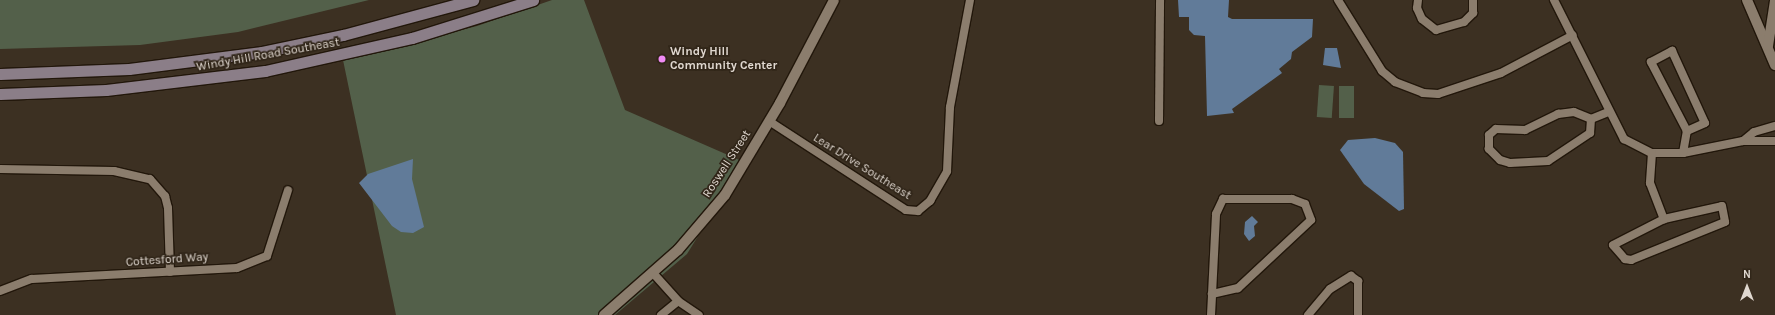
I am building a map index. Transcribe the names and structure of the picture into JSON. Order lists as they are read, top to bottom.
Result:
{
  "streets": {
    "main road": ["Windy Hill Road Southeast"],
    "street": ["Roswell Street", "Lear Drive Southeast", "Cottesford Way"]
  },
  "crossings": [
    ["Roswell Street", "Lear Drive Southeast"]
  ],
  "places": ["Windy Hill Community Center"],
  "north": "top"
}
